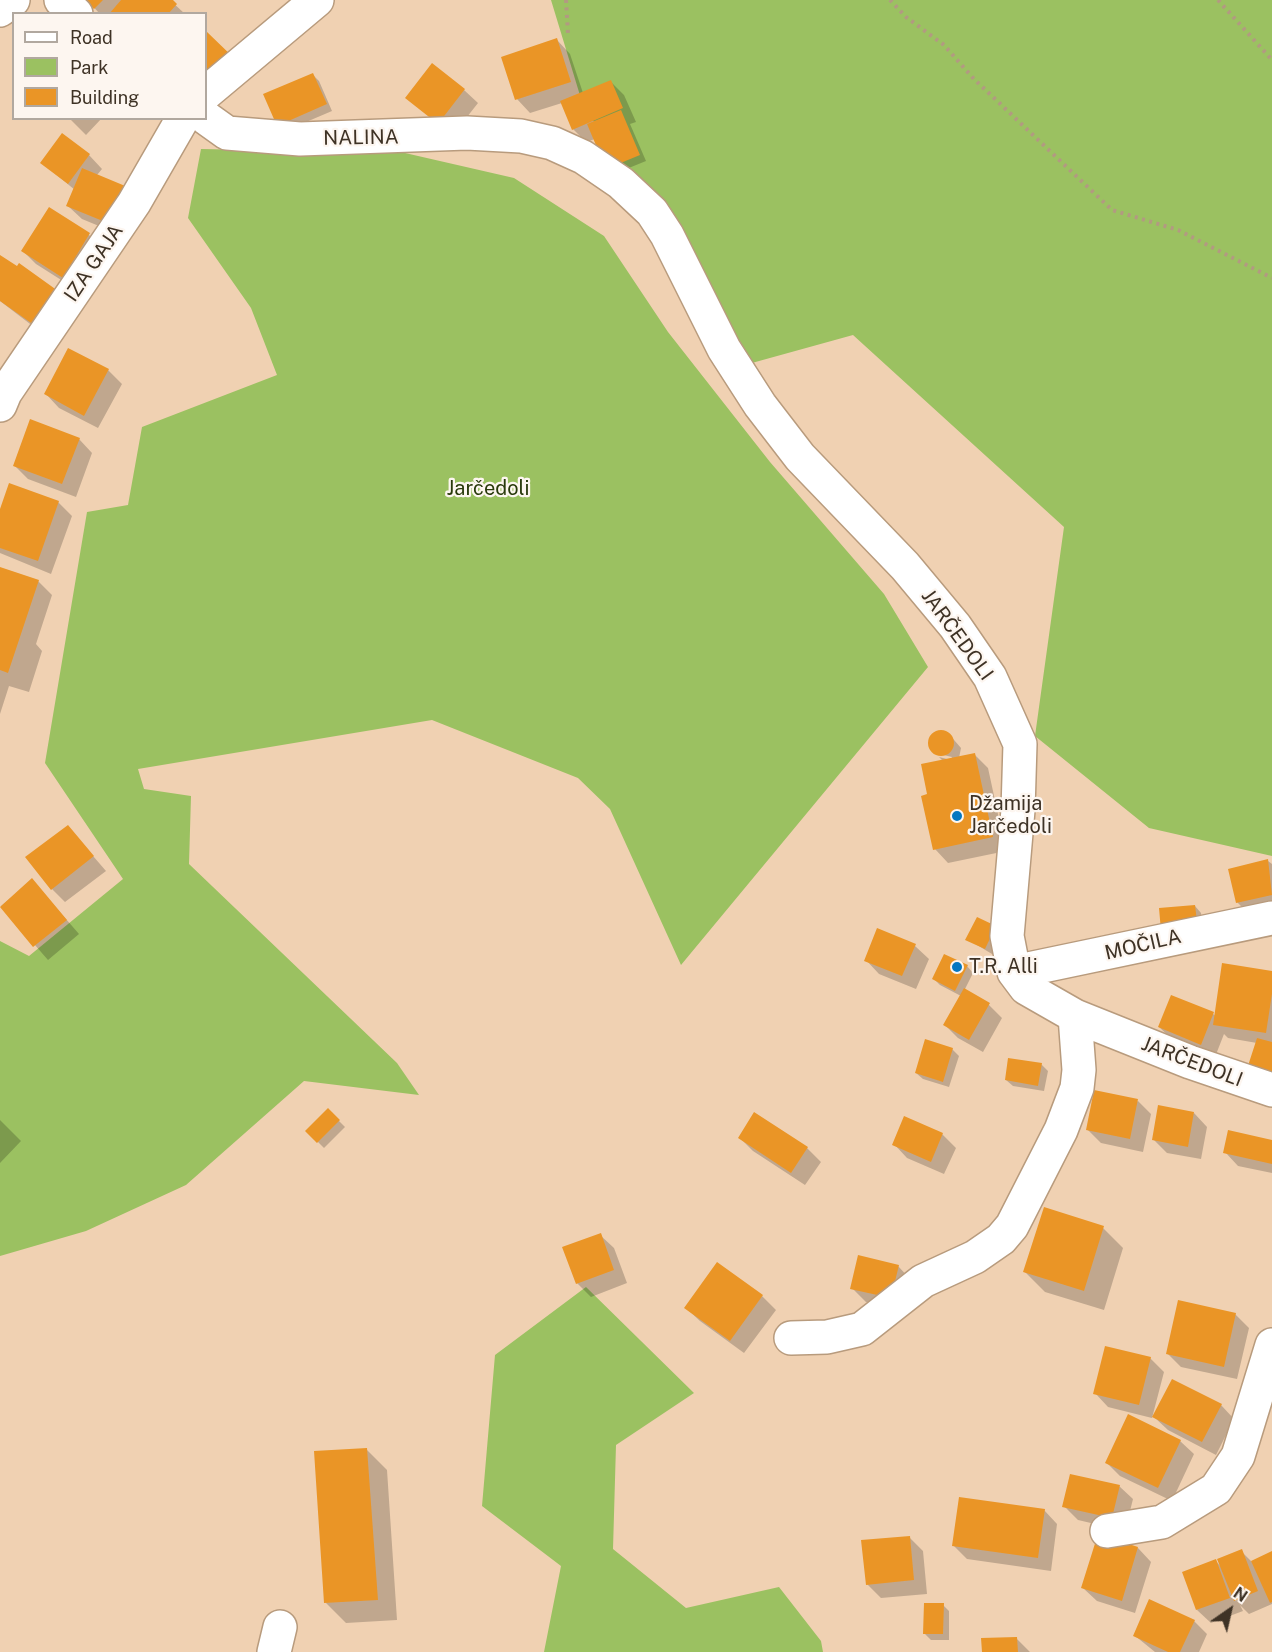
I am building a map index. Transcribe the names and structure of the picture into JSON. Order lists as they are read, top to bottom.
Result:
{
  "streets": {
    "street": [
      "NALINA",
      "IZA GAJA",
      "JARČEDOLI",
      "MOČILA"
    ]
  },
  "crossings": [
    ["NALINA", "JARČEDOLI"],
    ["JARČEDOLI", "MOČILA"]
  ],
  "parks": ["Jarčedoli"],
  "places": ["Džamija Jarčedoli", "T.R. Alli"],
  "legend": ["Road", "Park", "Building"],
  "north": "top right"
}
